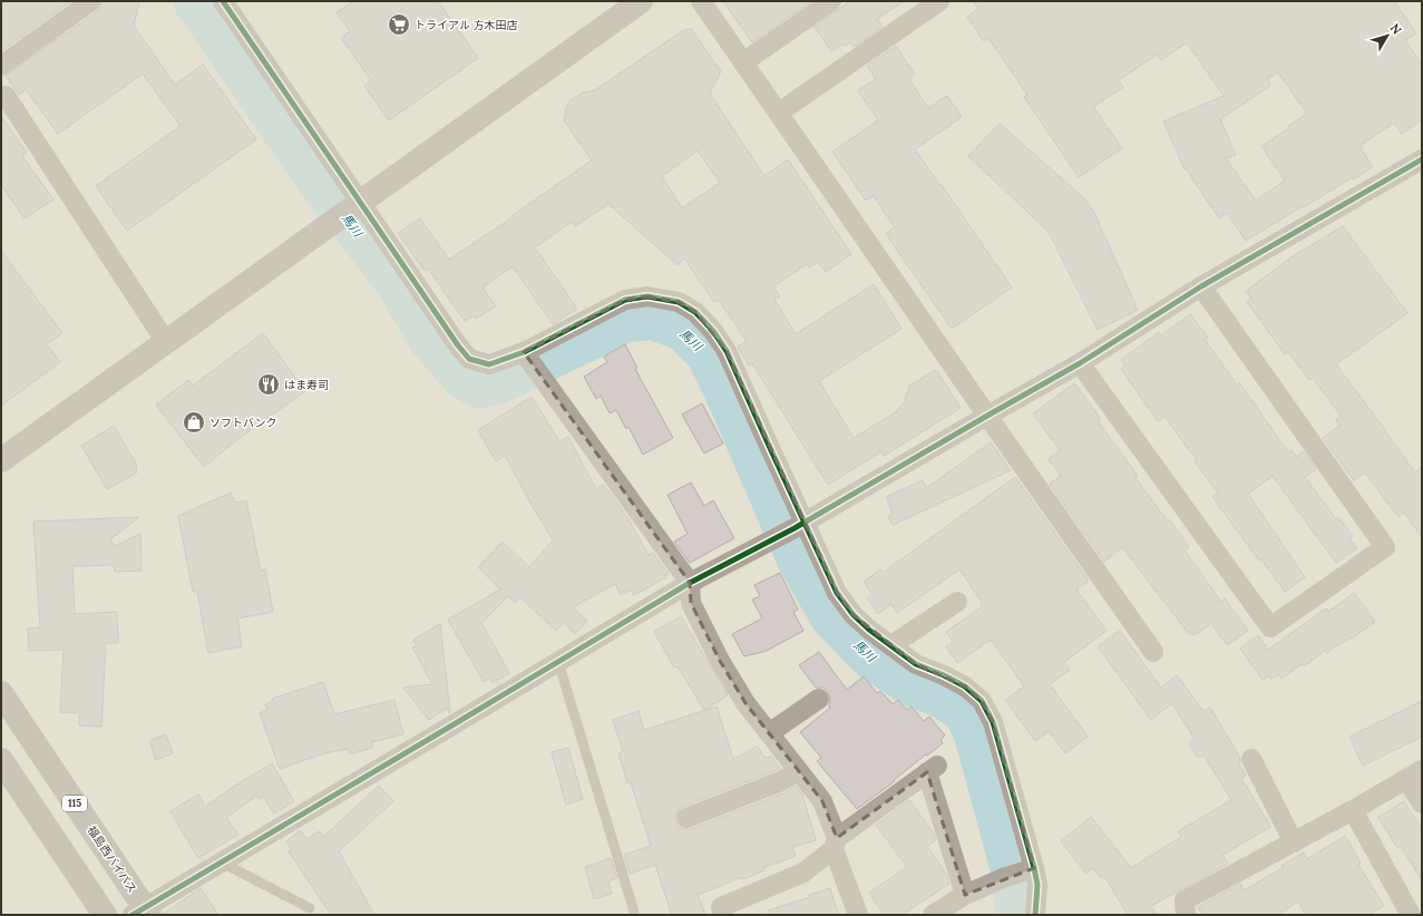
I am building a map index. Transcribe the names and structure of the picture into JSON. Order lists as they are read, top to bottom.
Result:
{
  "streets": {
    "highway": ["115", "福島西バイパス"]
  },
  "water": ["馬川"],
  "places": {
    "supermarket": ["トライアル 方木田店"],
    "restaurant": ["はま寿司"],
    "shop": ["ソフトバンク"]
  },
  "north": "top right"
}
